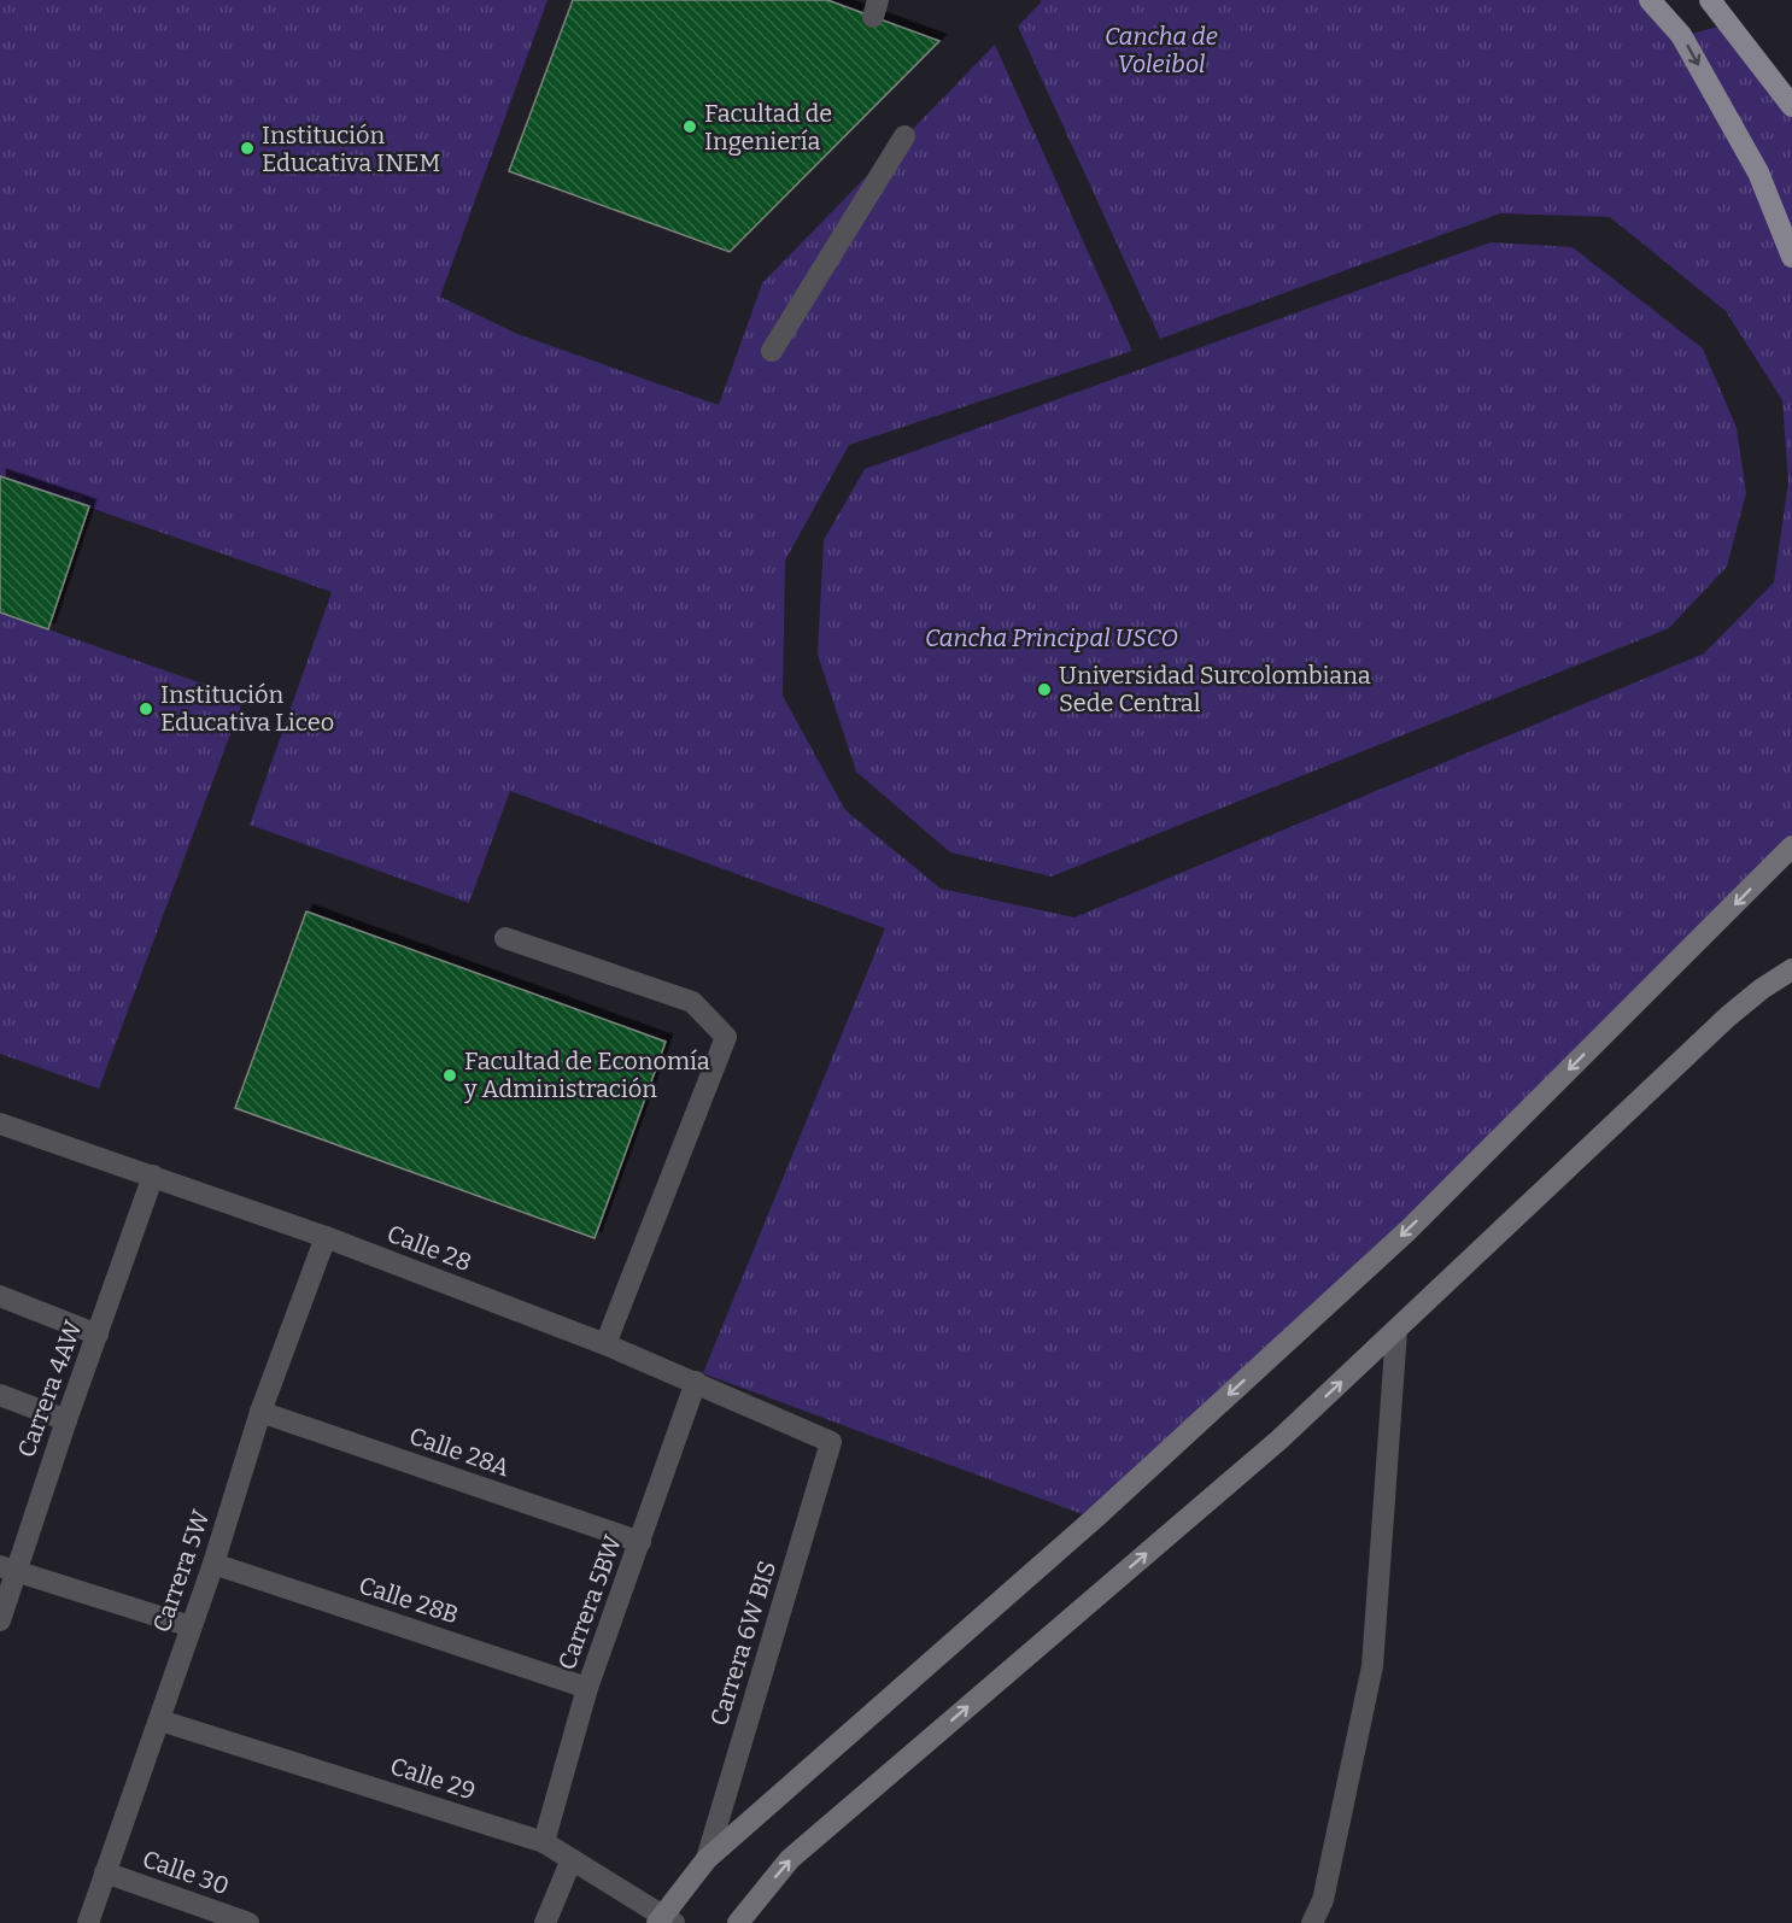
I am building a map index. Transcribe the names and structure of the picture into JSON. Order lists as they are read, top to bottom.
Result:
{
  "streets": {
    "street": [
      "Calle 28",
      "Carrera 4AW",
      "Calle 28A",
      "Carrera 5W",
      "Calle 28B",
      "Carrera 5BW",
      "Carrera 6W BIS",
      "Calle 29",
      "Calle 30"
    ]
  },
  "crossings": [
    ["Calle 28", "Carrera 4AW"],
    ["Calle 28", "Carrera 5W"],
    ["Calle 28", "Carrera 5BW"],
    ["Calle 28", "Carrera 6W BIS"],
    ["Calle 28A", "Carrera 5W"],
    ["Calle 28A", "Carrera 5BW"],
    ["Carrera 5W", "Calle 28B"],
    ["Carrera 5W", "Calle 29"],
    ["Carrera 5W", "Calle 30"],
    ["Calle 28B", "Carrera 5BW"],
    ["Carrera 5BW", "Calle 29"]
  ],
  "parks": ["Cancha de Voleibol", "Cancha Principal USCO"],
  "places": [
    "Facultad de Ingeniería",
    "Institución Educativa INEM",
    "Universidad Surcolombiana Sede Central",
    "Institución Educativa Liceo",
    "Facultad de Economía y Administración"
  ]
}
